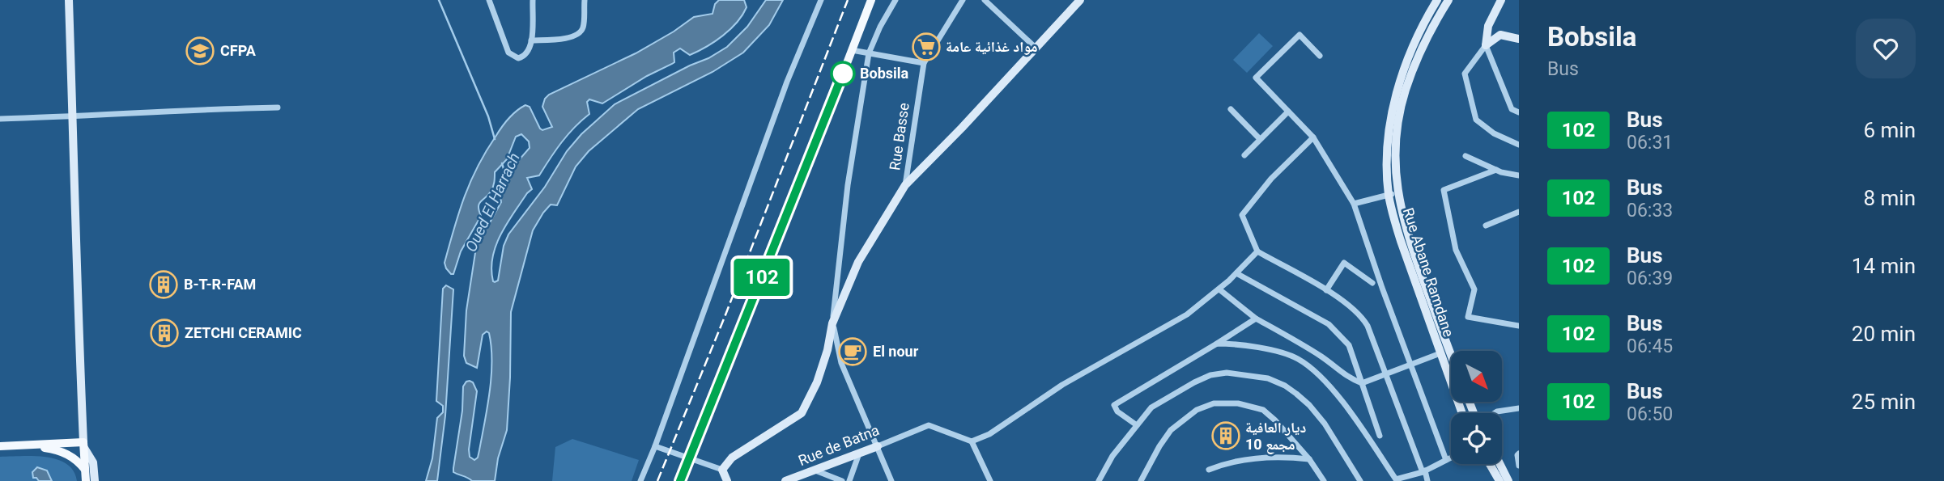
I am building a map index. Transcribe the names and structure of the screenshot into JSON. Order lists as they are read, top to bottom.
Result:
{
  "streets": {
    "street": ["Rue Basse", "Rue Abane Ramdane", "Rue de Batna"]
  },
  "water": ["Oued El Harrach"],
  "places": {
    "supermarket": ["مواد غذائية عامة"],
    "school or university": ["CFPA"],
    "other": ["Bobsila"],
    "building": ["B-T-R-FAM", "ZETCHI CERAMIC", "ديار العافية مجمع 10"],
    "cafe": ["El nour"]
  },
  "lines": ["bus line 102"],
  "north": "bottom right",
  "page": {
    "on_map": "102",
    "heading": ["Bobsila", "Bus"],
    "list": [
      {
        "mark": "102",
        "name": "Bus",
        "note": "06:31",
        "value": "6 min"
      },
      {
        "mark": "102",
        "name": "Bus",
        "note": "06:33",
        "value": "8 min"
      },
      {
        "mark": "102",
        "name": "Bus",
        "note": "06:39",
        "value": "14 min"
      },
      {
        "mark": "102",
        "name": "Bus",
        "note": "06:45",
        "value": "20 min"
      },
      {
        "mark": "102",
        "name": "Bus",
        "note": "06:50",
        "value": "25 min"
      }
    ]
  }
}
